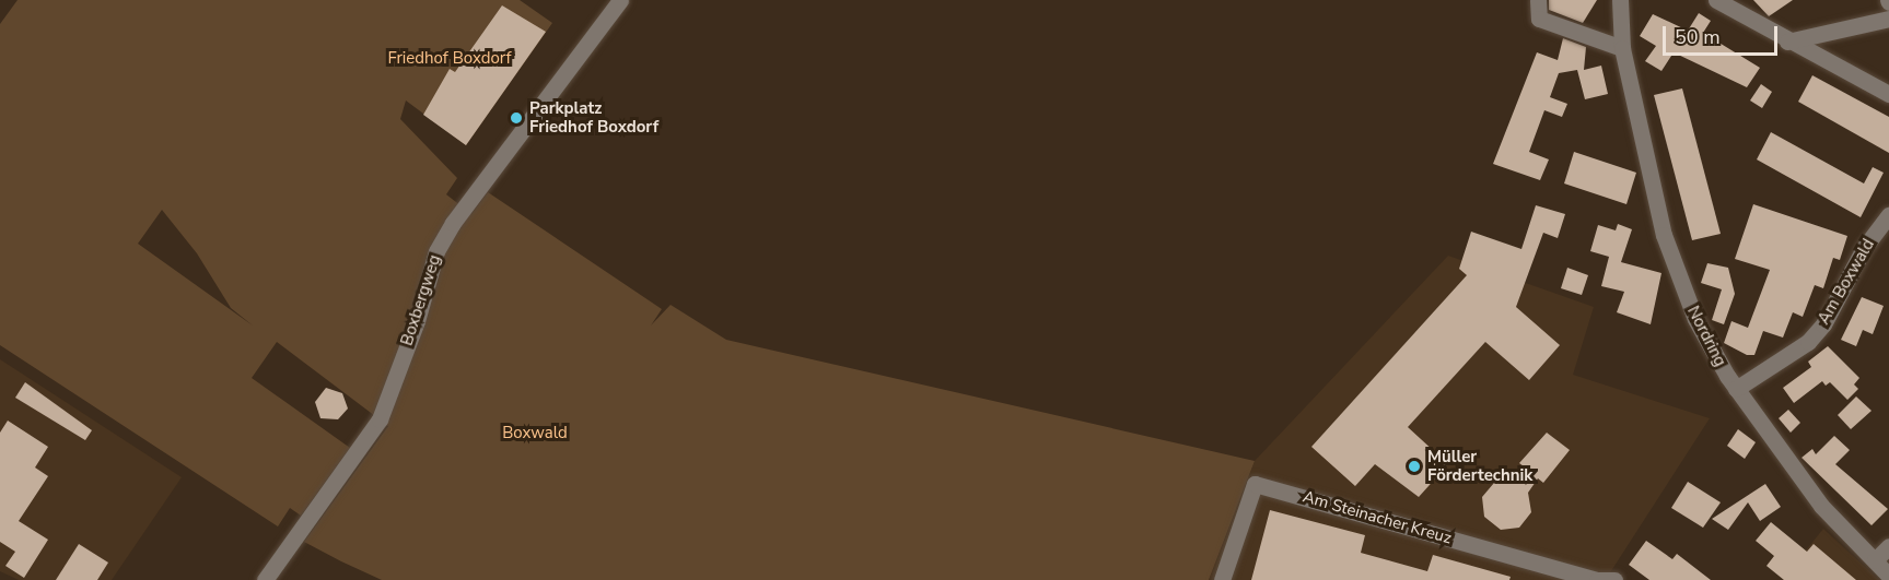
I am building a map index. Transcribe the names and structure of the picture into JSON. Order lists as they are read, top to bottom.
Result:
{
  "streets": {
    "street": [
      "Am Boxwald",
      "Boxbergweg",
      "Nordring",
      "Am Steinacher Kreuz"
    ]
  },
  "crossings": [
    ["Am Boxwald", "Nordring"]
  ],
  "parks": ["Friedhof Boxdorf", "Boxwald"],
  "places": ["Parkplatz Friedhof Boxdorf", "Müller Fördertechnik"],
  "scale_bar": "50 m"
}
